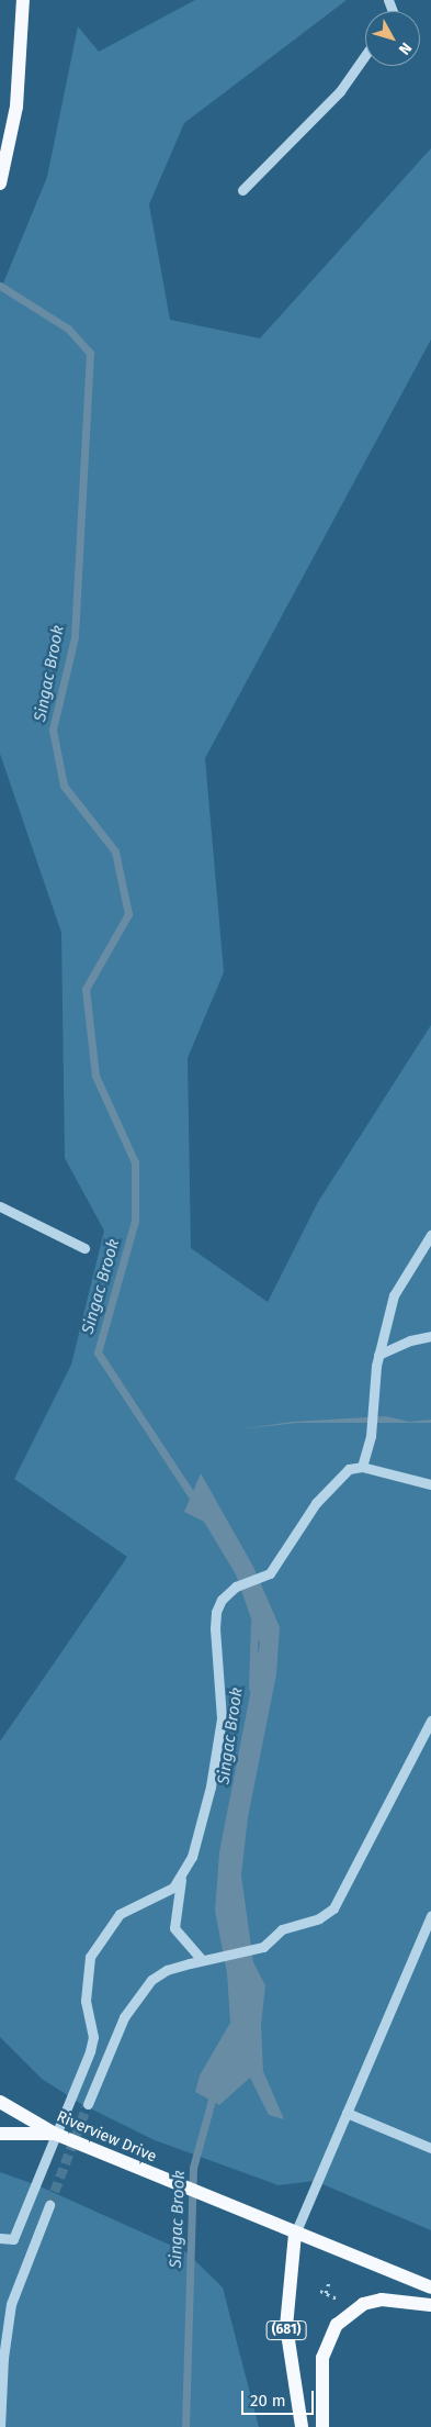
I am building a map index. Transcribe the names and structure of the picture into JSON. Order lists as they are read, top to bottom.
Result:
{
  "streets": {
    "main road": ["Riverview Drive", "(681)"]
  },
  "crossings": [
    ["Riverview Drive", "(681)"]
  ],
  "water": ["Singac Brook"],
  "scale_bar": "20 m",
  "north": "bottom right"
}
